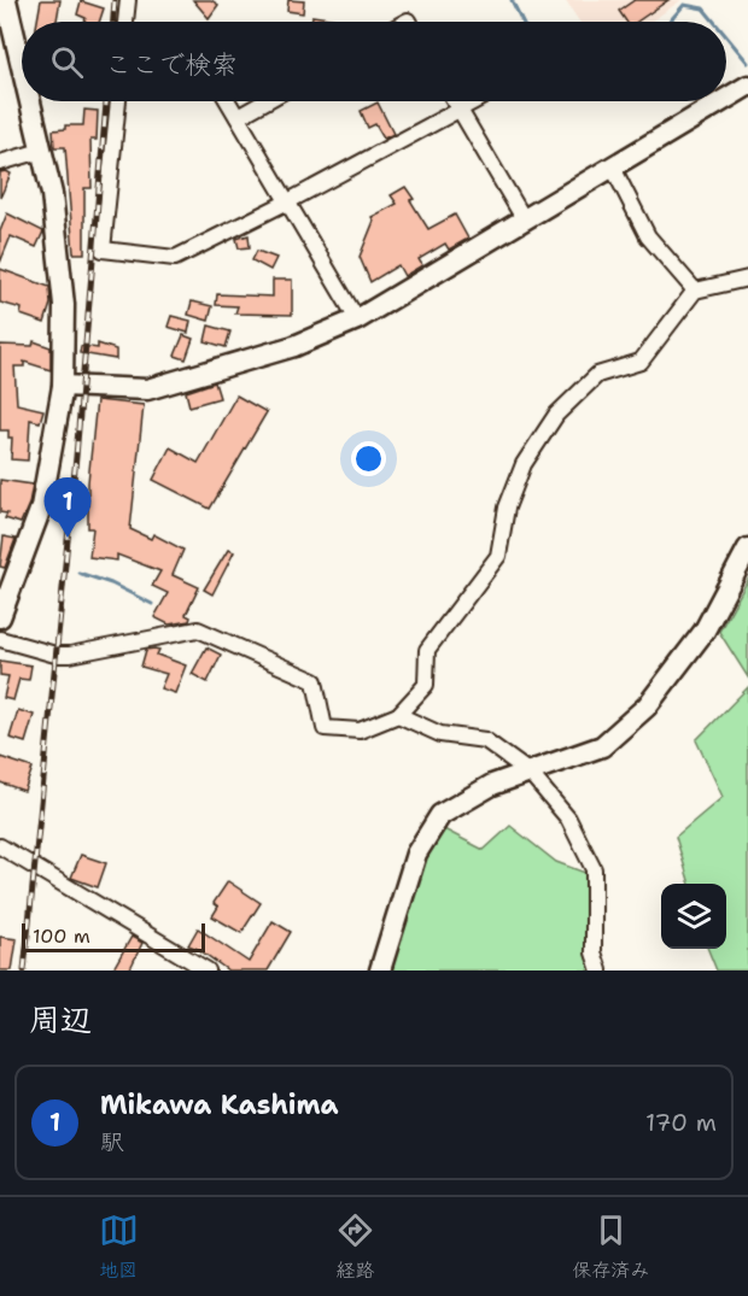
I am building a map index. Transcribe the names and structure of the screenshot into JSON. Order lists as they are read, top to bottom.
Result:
{
  "scale_bar": "100 m",
  "page": {
    "search": "ここで検索",
    "pins": "1",
    "scale": "100 m",
    "heading": "周辺",
    "list": [
      {
        "mark": "1",
        "name": "Mikawa Kashima",
        "note": "駅",
        "value": "170 m"
      }
    ],
    "nav": ["地図", "経路", "保存済み"]
  }
}
